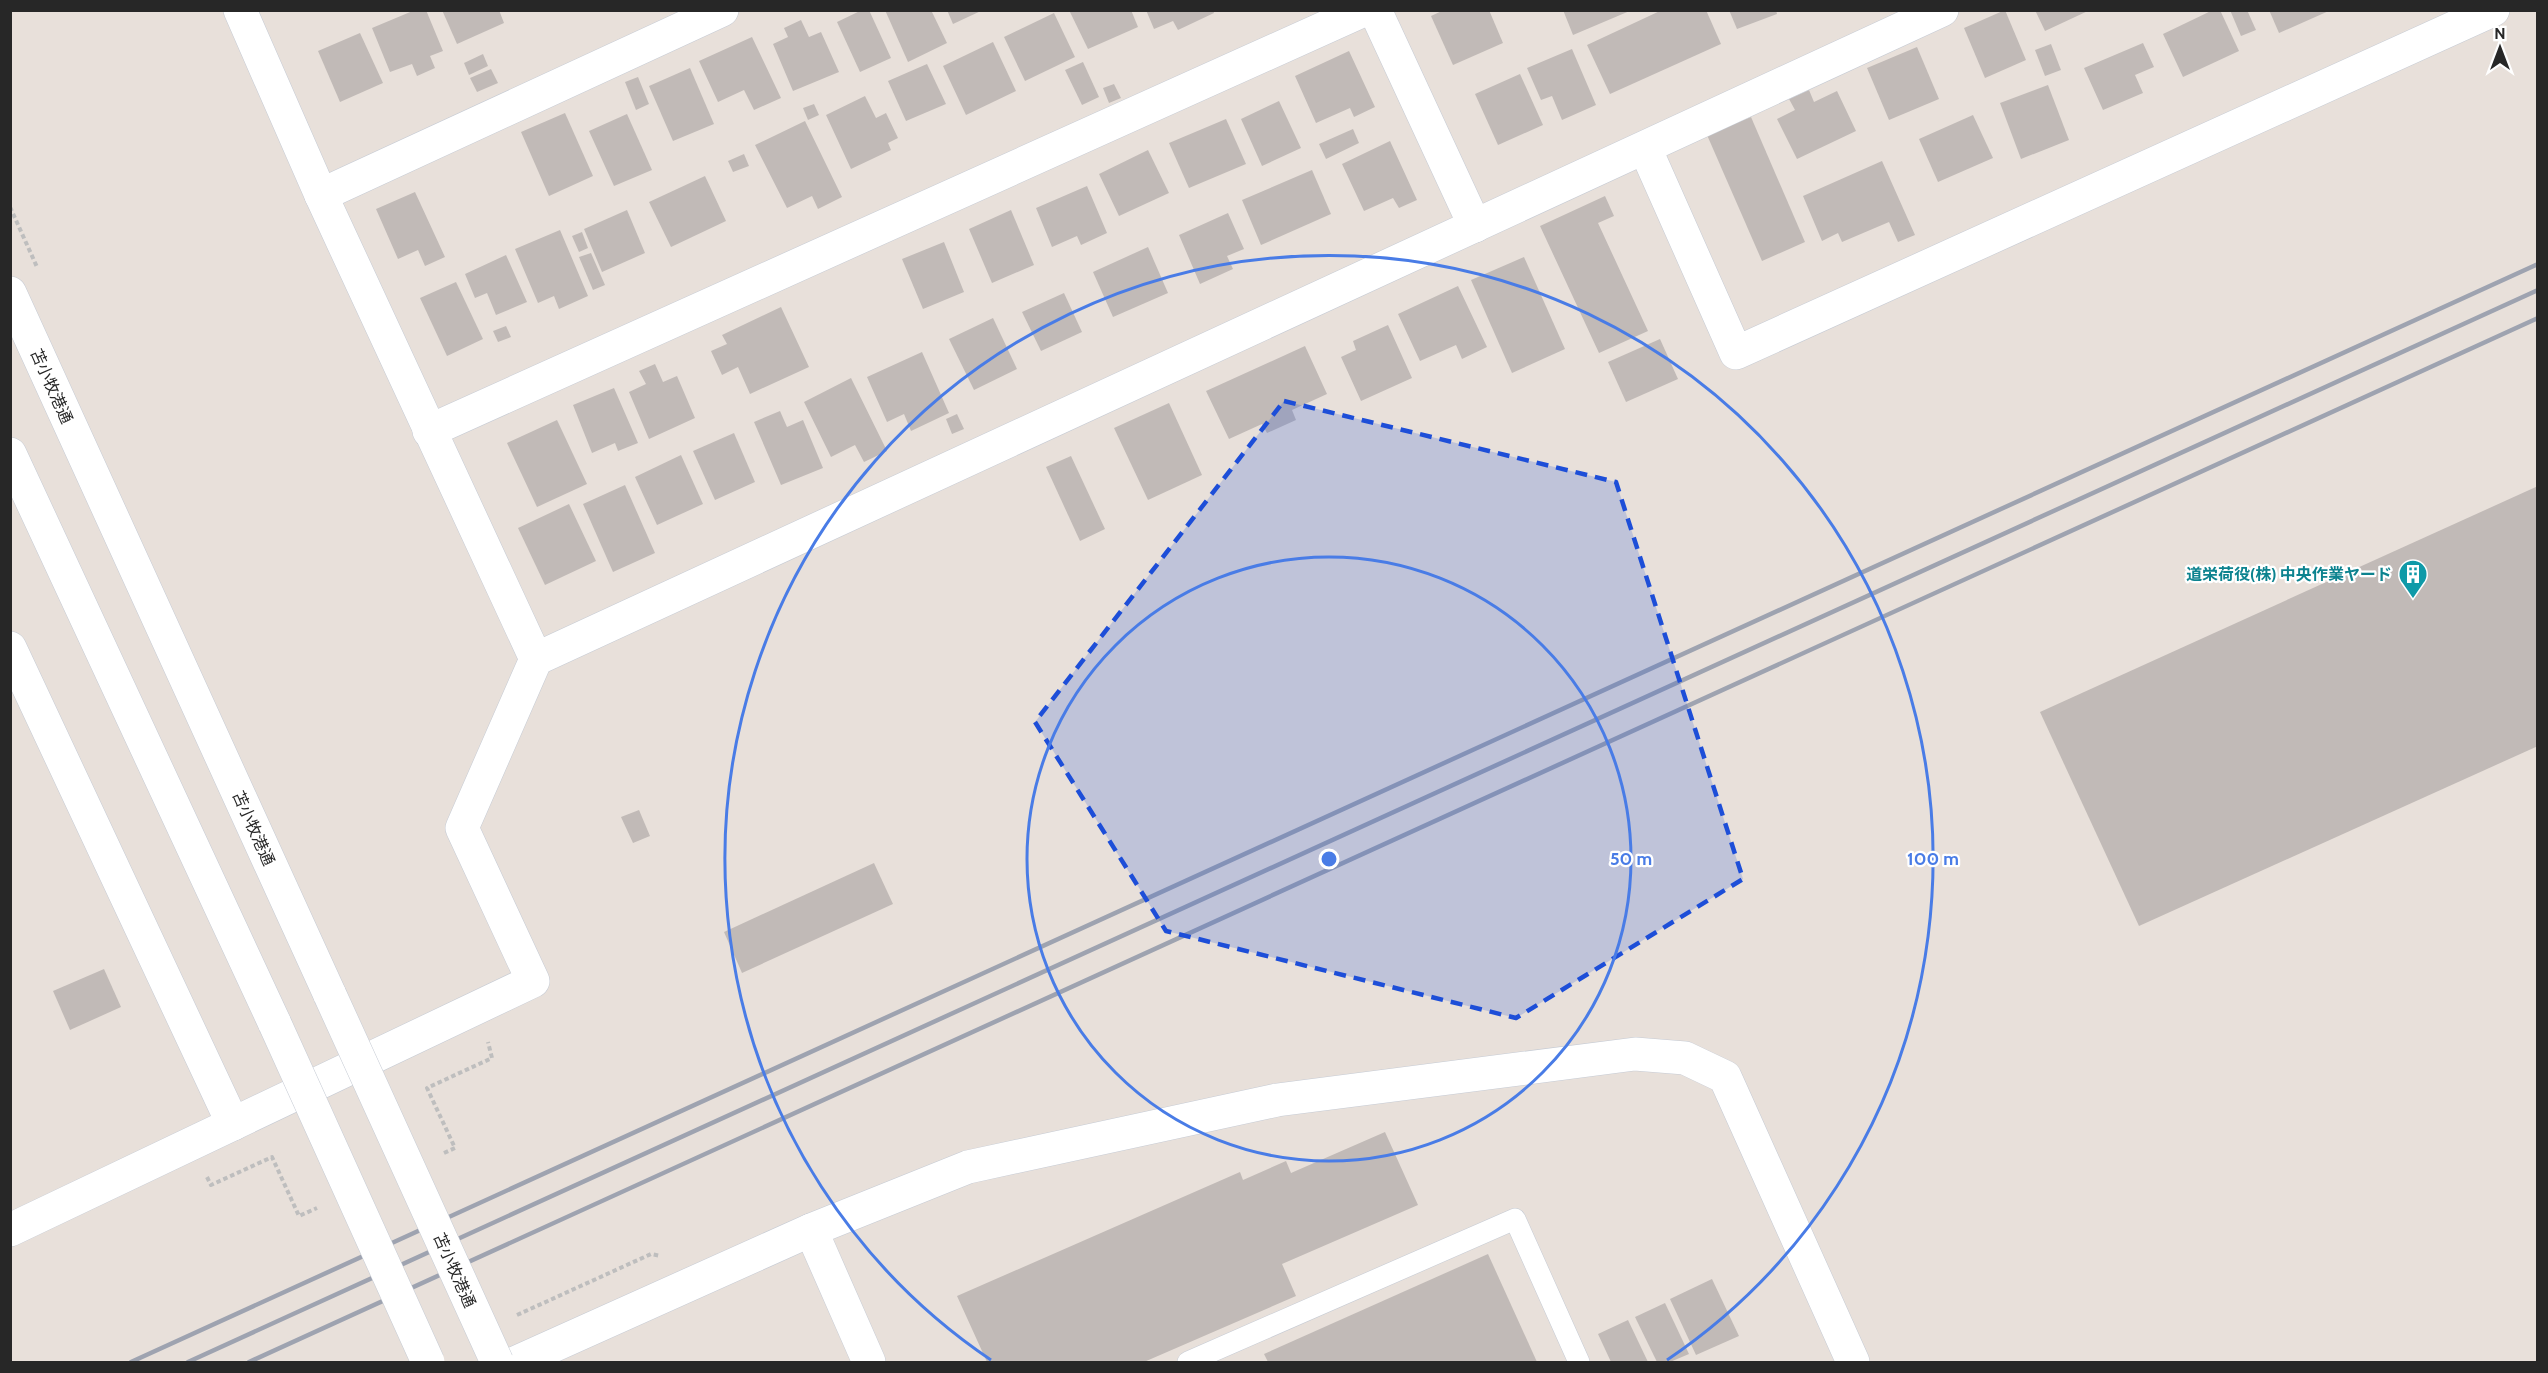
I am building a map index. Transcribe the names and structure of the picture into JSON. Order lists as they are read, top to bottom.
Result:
{
  "streets": {
    "street": ["苫小牧港通"]
  },
  "places": {
    "building": ["道栄荷役(株) 中央作業ヤード"]
  },
  "north": "top",
  "rings": ["50 m", "100 m"]
}
